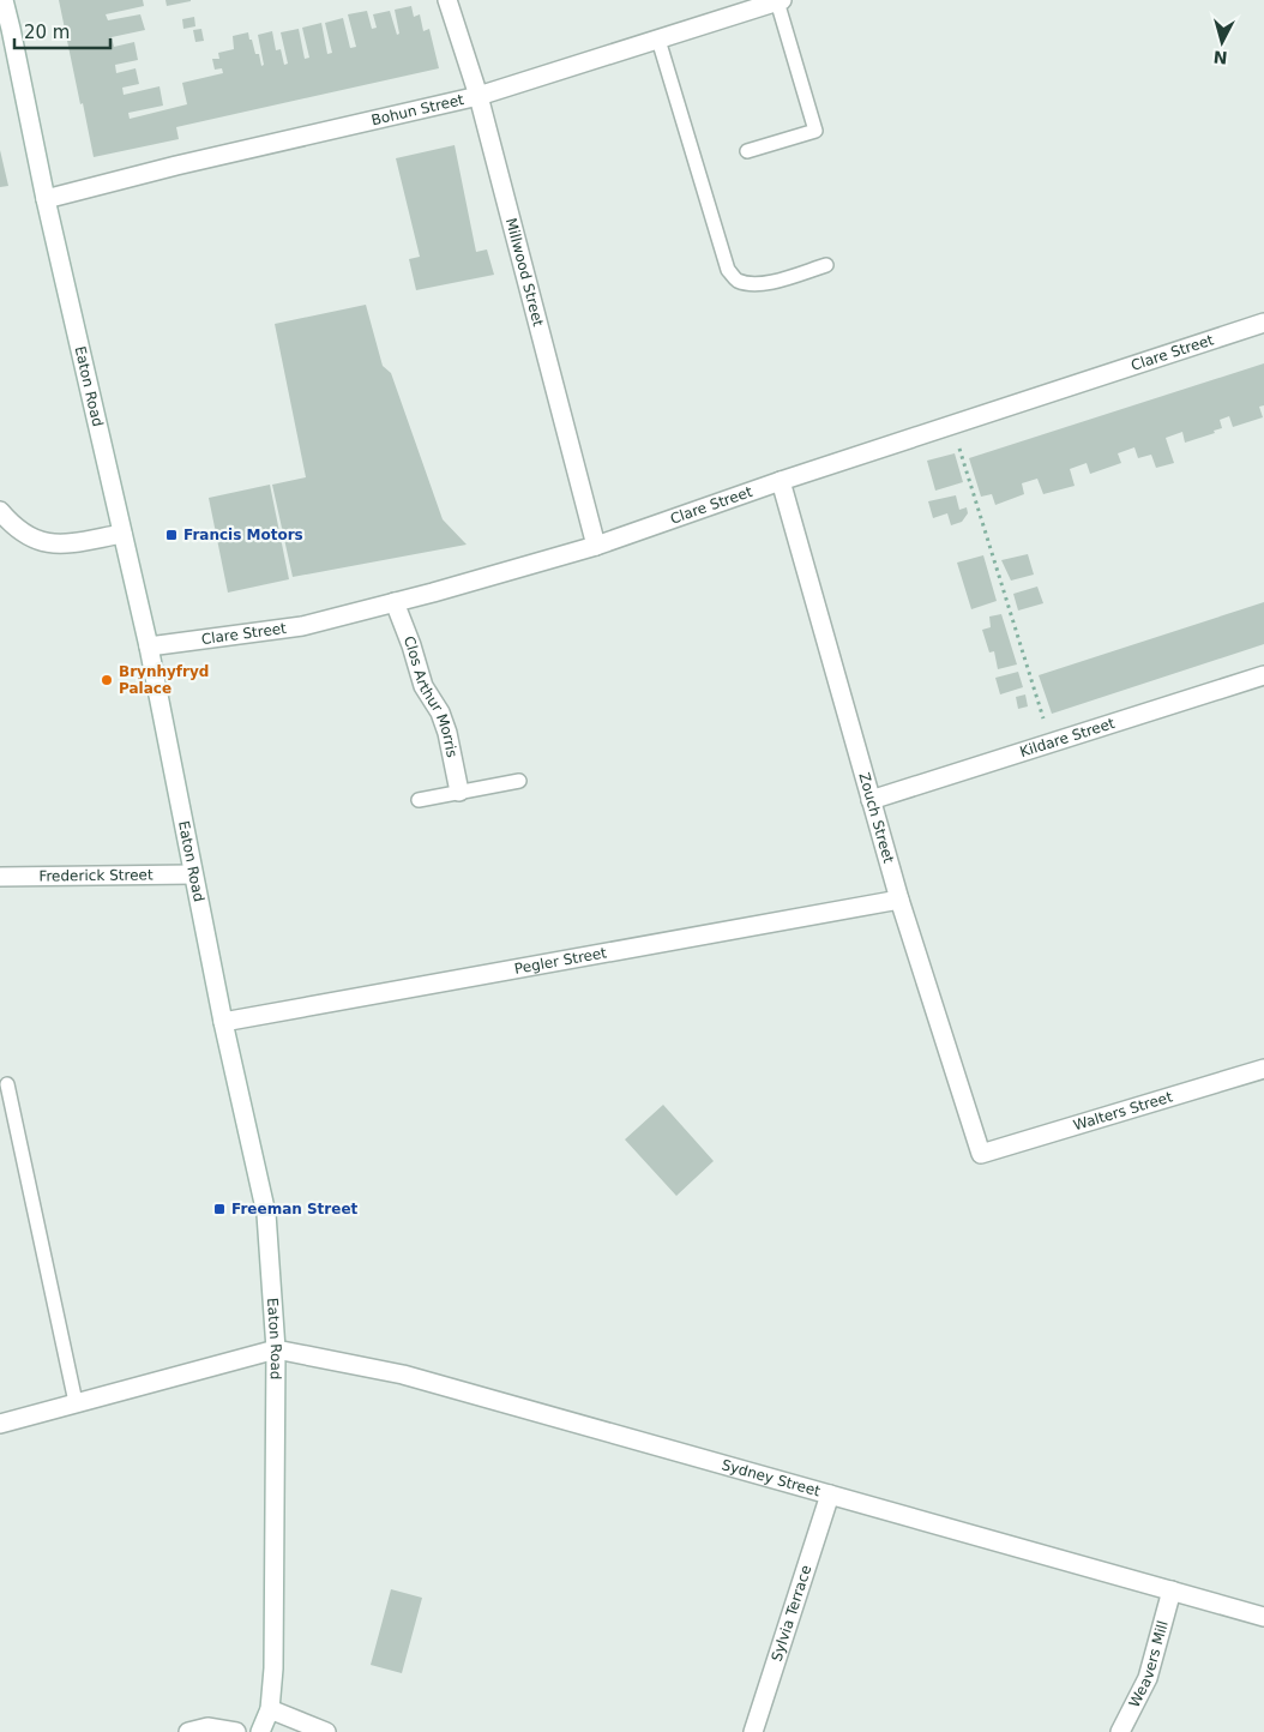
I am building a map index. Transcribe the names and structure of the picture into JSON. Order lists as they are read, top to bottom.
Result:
{
  "streets": {
    "street": [
      "Bohun Street",
      "Millwood Street",
      "Clare Street",
      "Eaton Road",
      "Clos Arthur Morris",
      "Kildare Street",
      "Zouch Street",
      "Frederick Street",
      "Pegler Street",
      "Walters Street",
      "Sydney Street",
      "Sylvia Terrace",
      "Weavers Mill"
    ]
  },
  "crossings": [
    ["Bohun Street", "Millwood Street"],
    ["Bohun Street", "Eaton Road"],
    ["Millwood Street", "Clare Street"],
    ["Clare Street", "Eaton Road"],
    ["Clare Street", "Clos Arthur Morris"],
    ["Clare Street", "Zouch Street"],
    ["Eaton Road", "Frederick Street"],
    ["Eaton Road", "Pegler Street"],
    ["Eaton Road", "Sydney Street"],
    ["Kildare Street", "Zouch Street"],
    ["Zouch Street", "Pegler Street"],
    ["Zouch Street", "Walters Street"],
    ["Sydney Street", "Sylvia Terrace"],
    ["Sydney Street", "Weavers Mill"]
  ],
  "places": {
    "transit": ["Francis Motors", "Freeman Street"],
    "other": ["Brynhyfryd Palace"]
  },
  "scale_bar": "20 m",
  "north": "bottom"
}
